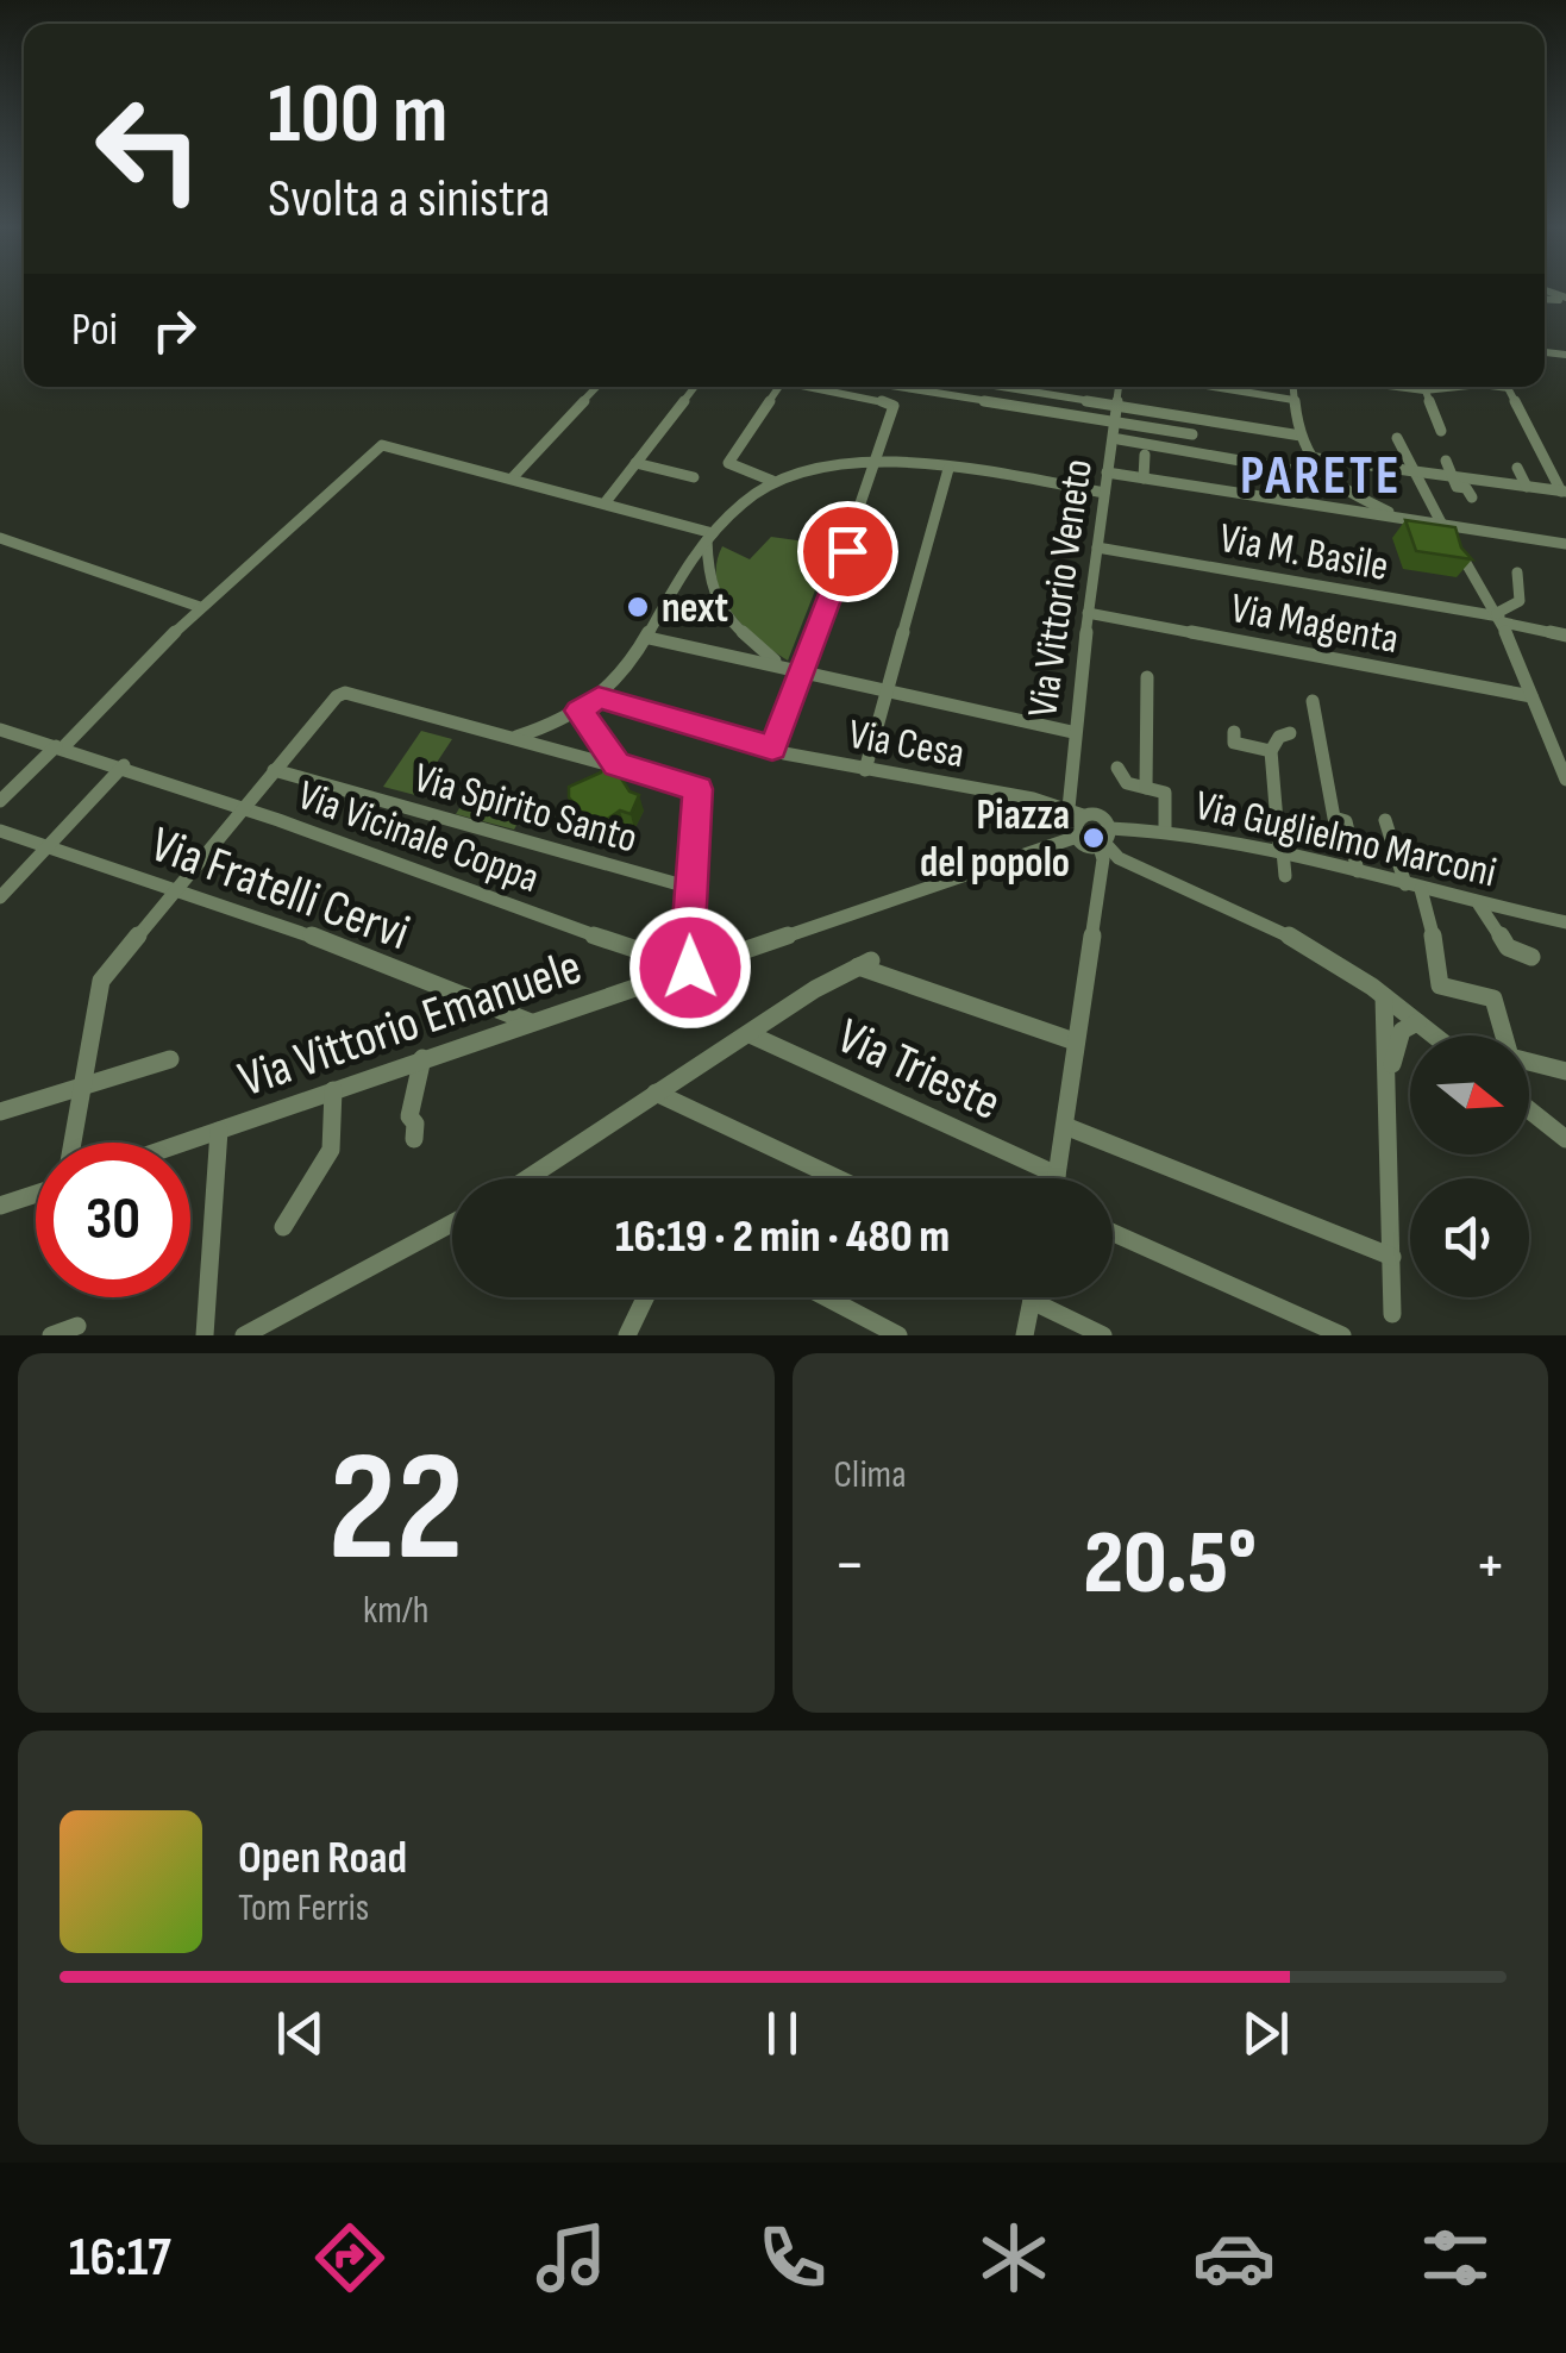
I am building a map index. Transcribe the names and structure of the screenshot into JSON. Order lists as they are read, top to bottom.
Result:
{
  "streets": {
    "street": [
      "Via M. Basile",
      "Via Vittorio Veneto",
      "Via Magenta",
      "Via Cesa",
      "Via Spirito Santo",
      "Via Vicinale Coppa",
      "Via Guglielmo Marconi",
      "Via Fratelli Cervi",
      "Via Vittorio Emanuele",
      "Via Trieste"
    ]
  },
  "crossings": [
    ["Via M. Basile", "Via Vittorio Veneto"],
    ["Via Vittorio Veneto", "Via Magenta"],
    ["Via Vittorio Veneto", "Via Cesa"],
    ["Via Cesa", "Via Guglielmo Marconi"],
    ["Via Cesa", "Via Vittorio Emanuele"],
    ["Via Vicinale Coppa", "Via Vittorio Emanuele"],
    ["Via Guglielmo Marconi", "Via Vittorio Emanuele"],
    ["Via Fratelli Cervi", "Via Vittorio Emanuele"]
  ],
  "districts": ["PARETE"],
  "places": ["next", "Piazza del popolo"],
  "north": "right",
  "page": {
    "turn": ["100 m", "Svolta a sinistra"],
    "then": "Poi",
    "limit": "30",
    "trip": "16:19 · 2 min · 480 m",
    "tile": [
      ["22", "km/h"],
      "Clima"
    ],
    "heat": ["−", "20.5°", "+"],
    "song": ["Open Road", "Tom Ferris"],
    "tabs": "16:17"
  }
}
